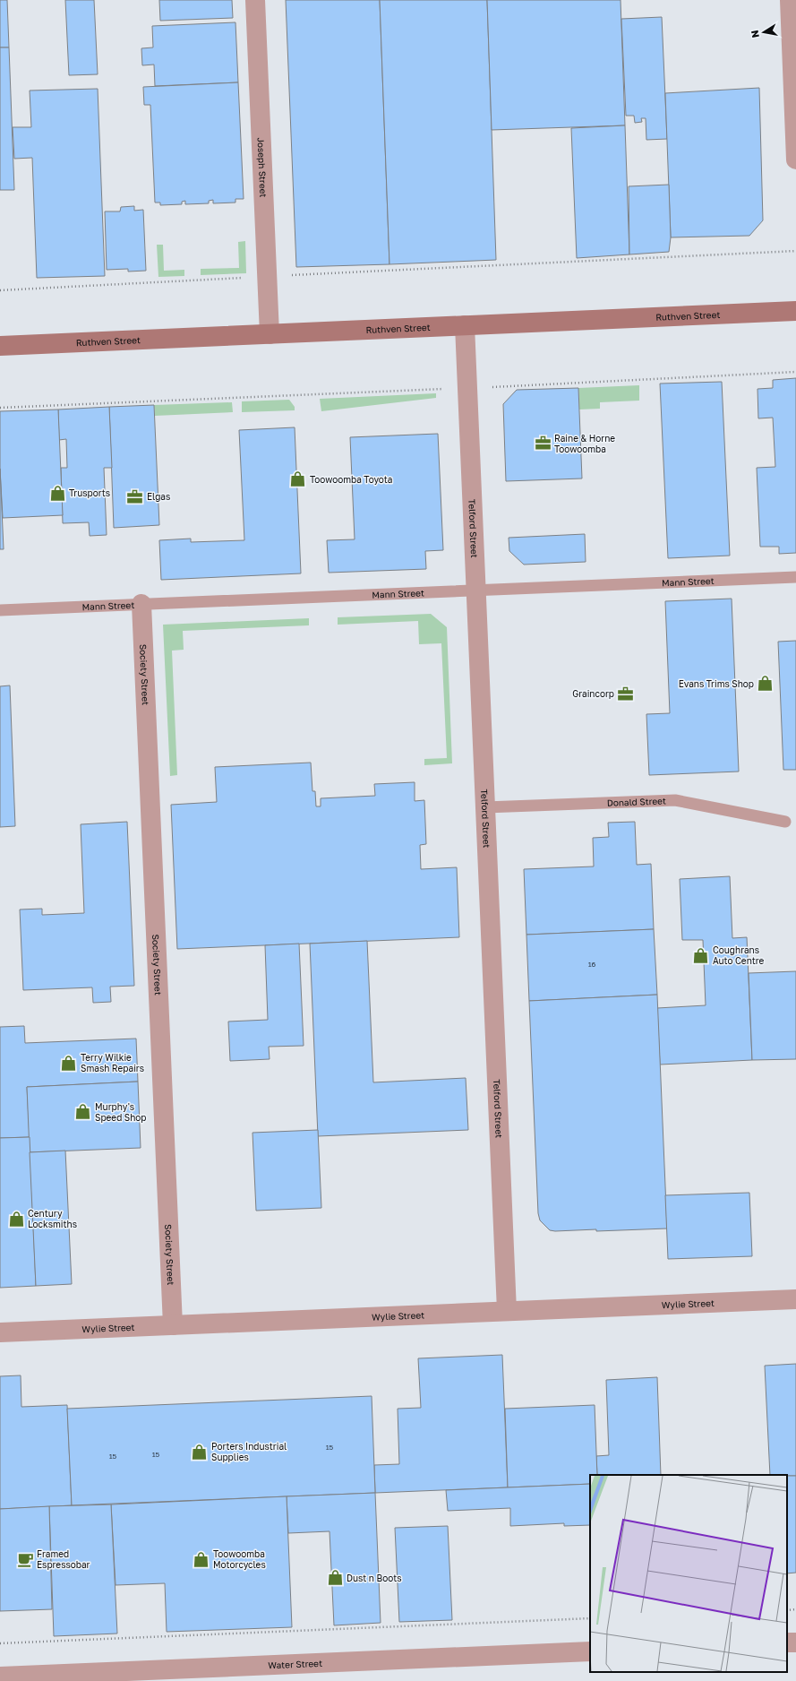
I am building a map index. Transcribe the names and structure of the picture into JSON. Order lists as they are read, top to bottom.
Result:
{
  "streets": {
    "main road": ["Ruthven Street"],
    "street": [
      "Joseph Street",
      "Telford Street",
      "Society Street",
      "Wylie Street",
      "Water Street"
    ],
    "lane": ["Mann Street", "Donald Street"]
  },
  "crossings": [
    ["Joseph Street", "Ruthven Street"],
    ["Ruthven Street", "Telford Street"],
    ["Telford Street", "Mann Street"],
    ["Telford Street", "Donald Street"],
    ["Telford Street", "Wylie Street"],
    ["Mann Street", "Society Street"],
    ["Society Street", "Wylie Street"]
  ],
  "places": {
    "office": ["Raine & Horne Toowoomba", "Elgas", "Graincorp"],
    "shop": [
      "Toowoomba Toyota",
      "Trusports",
      "Evans Trims Shop",
      "Coughrans Auto Centre",
      "Terry Wilkie Smash Repairs",
      "Murphy's Speed Shop",
      "Century Locksmiths",
      "Porters Industrial Supplies",
      "Toowoomba Motorcycles",
      "Dust n Boots"
    ],
    "cafe": ["Framed Espressobar"]
  },
  "house_numbers": [
    "16",
    "15",
    "15",
    "15"
  ],
  "north": "left"
}
